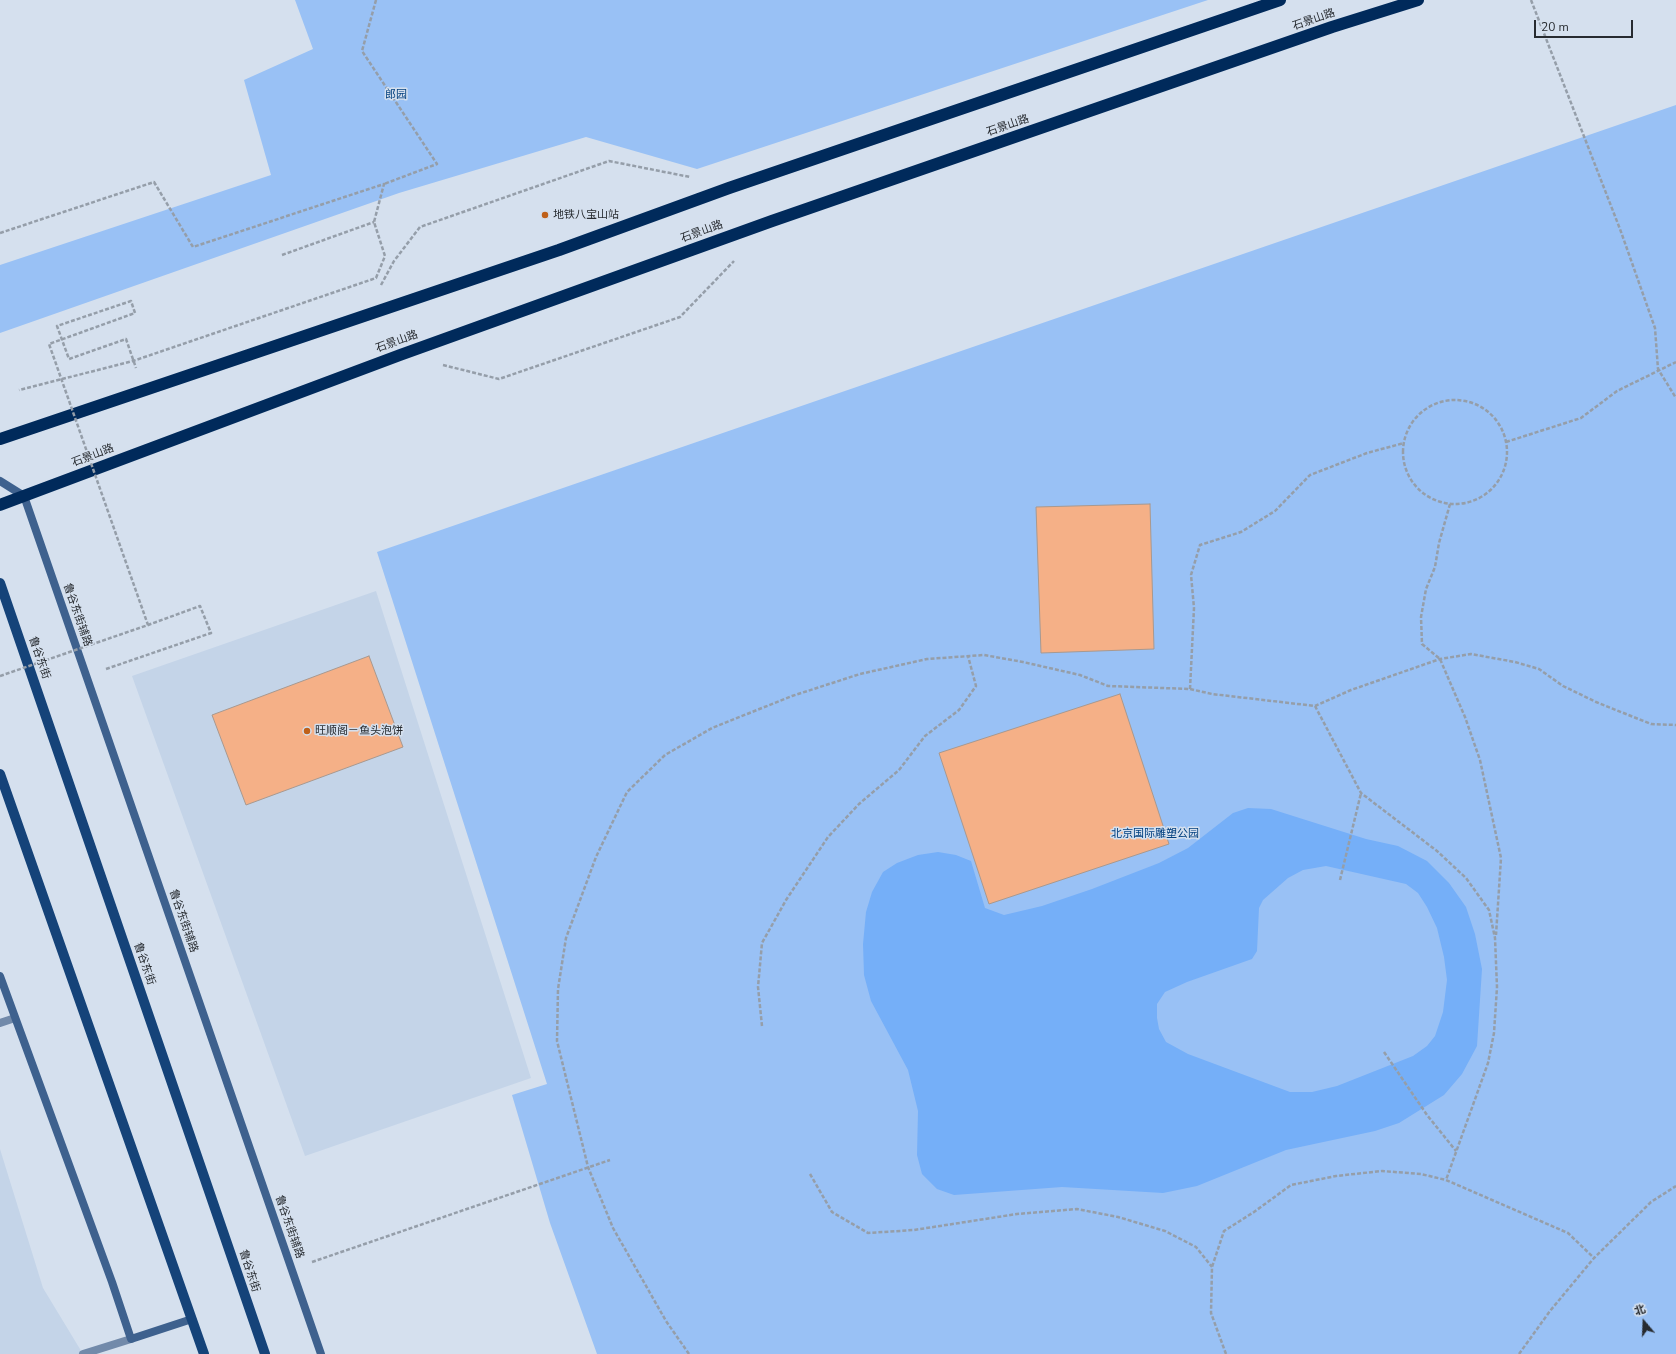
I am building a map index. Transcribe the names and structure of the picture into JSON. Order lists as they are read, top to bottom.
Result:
{
  "streets": {
    "highway": ["石景山路"],
    "main road": ["鲁谷东街"],
    "street": ["鲁谷东街辅路"]
  },
  "crossings": [
    ["石景山路", "鲁谷东街辅路"]
  ],
  "parks": ["郎园", "北京国际雕塑公园"],
  "places": ["地铁八宝山站", "旺顺阁－鱼头泡饼"],
  "scale_bar": "20 m",
  "north": "top"
}
